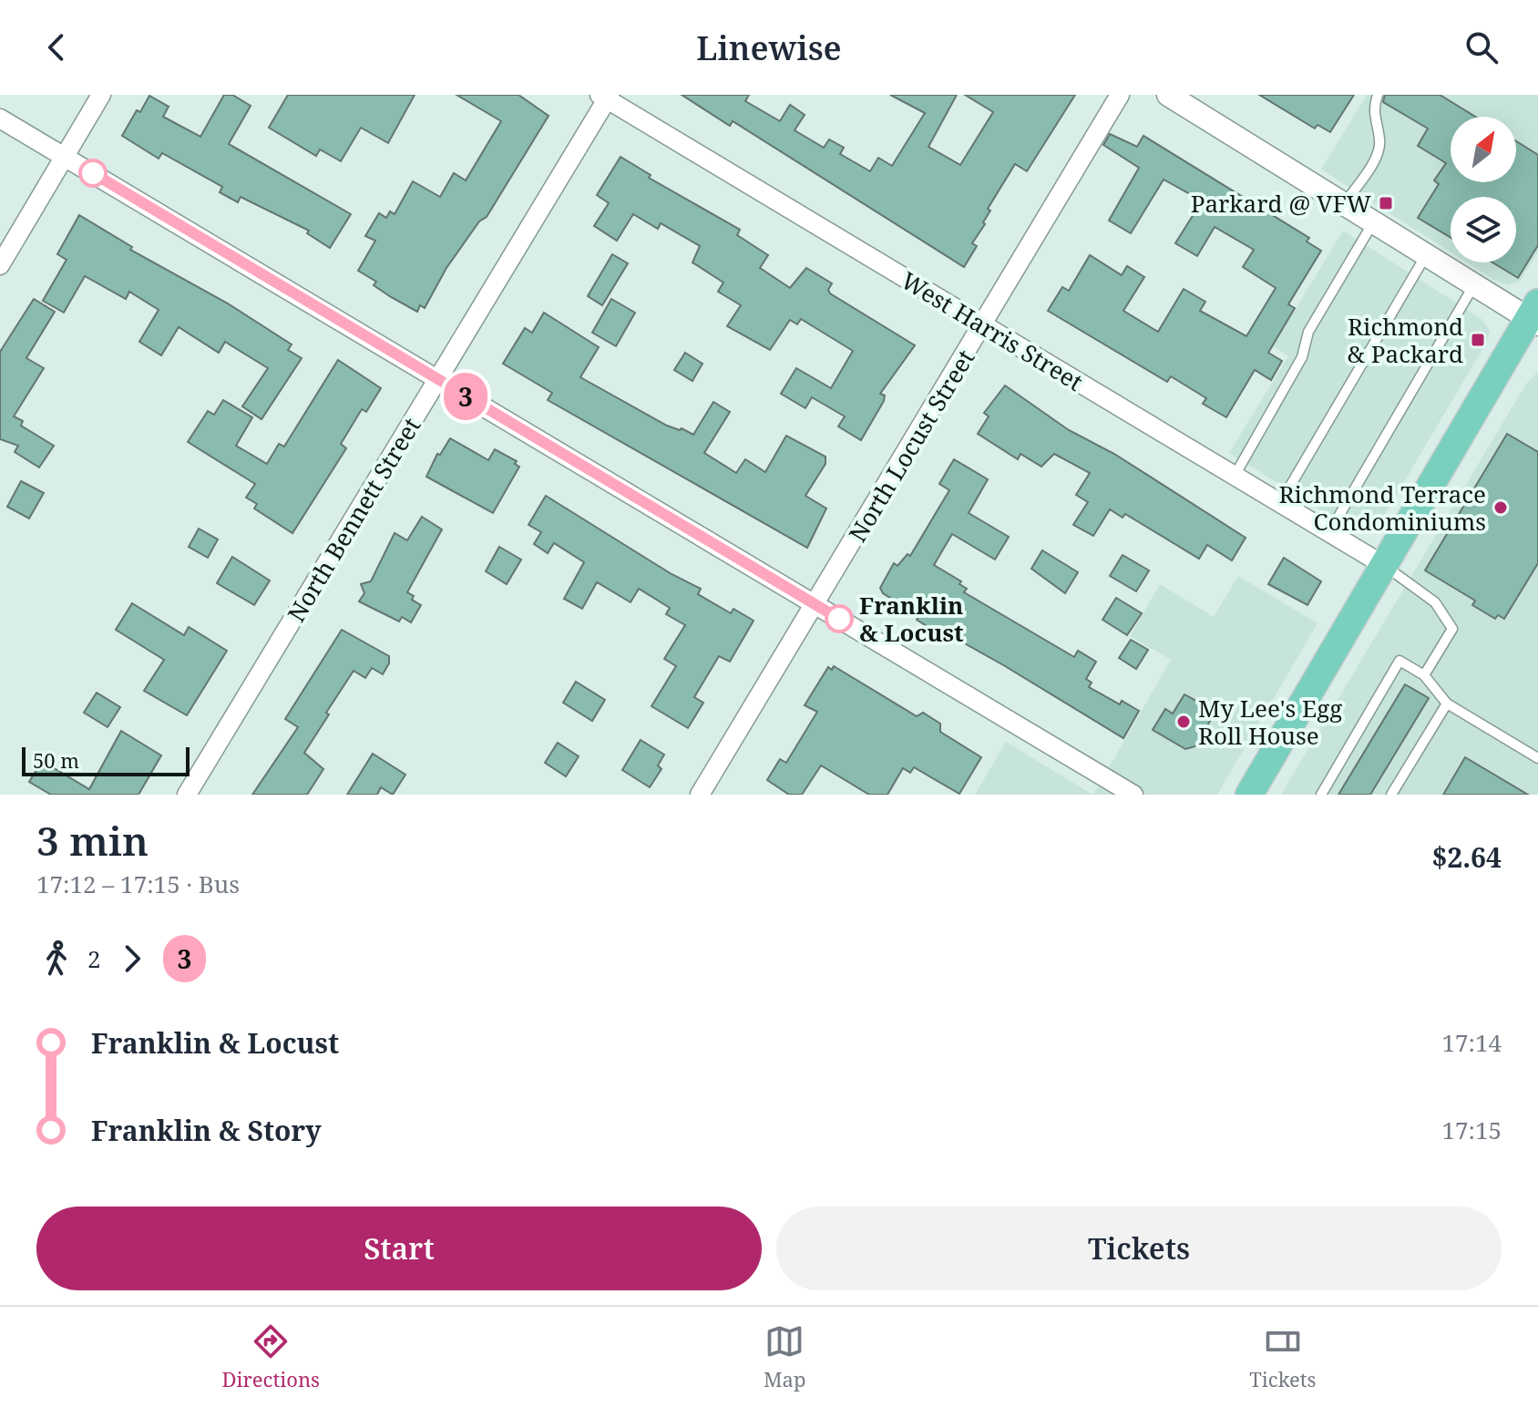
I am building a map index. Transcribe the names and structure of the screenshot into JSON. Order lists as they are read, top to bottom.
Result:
{
  "streets": {
    "street": ["West Harris Street", "North Locust Street", "North Bennett Street"]
  },
  "crossings": [
    ["West Harris Street", "North Locust Street"],
    ["West Harris Street", "North Bennett Street"]
  ],
  "places": {
    "transit": ["Parkard @ VFW", "Richmond & Packard"],
    "other": ["Richmond Terrace Condominiums", "Franklin & Locust", "My Lee's Egg Roll House"]
  },
  "lines": ["bus line 3"],
  "scale_bar": "50 m",
  "north": "top right",
  "page": {
    "header": "Linewise",
    "on_map": "3",
    "scale": "50 m",
    "heading": ["3 min", "17:12 – 17:15 · Bus", "$2.64"],
    "legs": ["2", "3"],
    "list": [
      {
        "name": "Franklin & Locust",
        "value": "17:14"
      },
      {
        "name": "Franklin & Story",
        "value": "17:15"
      }
    ],
    "buttons": ["Start", "Tickets"],
    "tabs": ["Directions", "Map", "Tickets"]
  }
}
